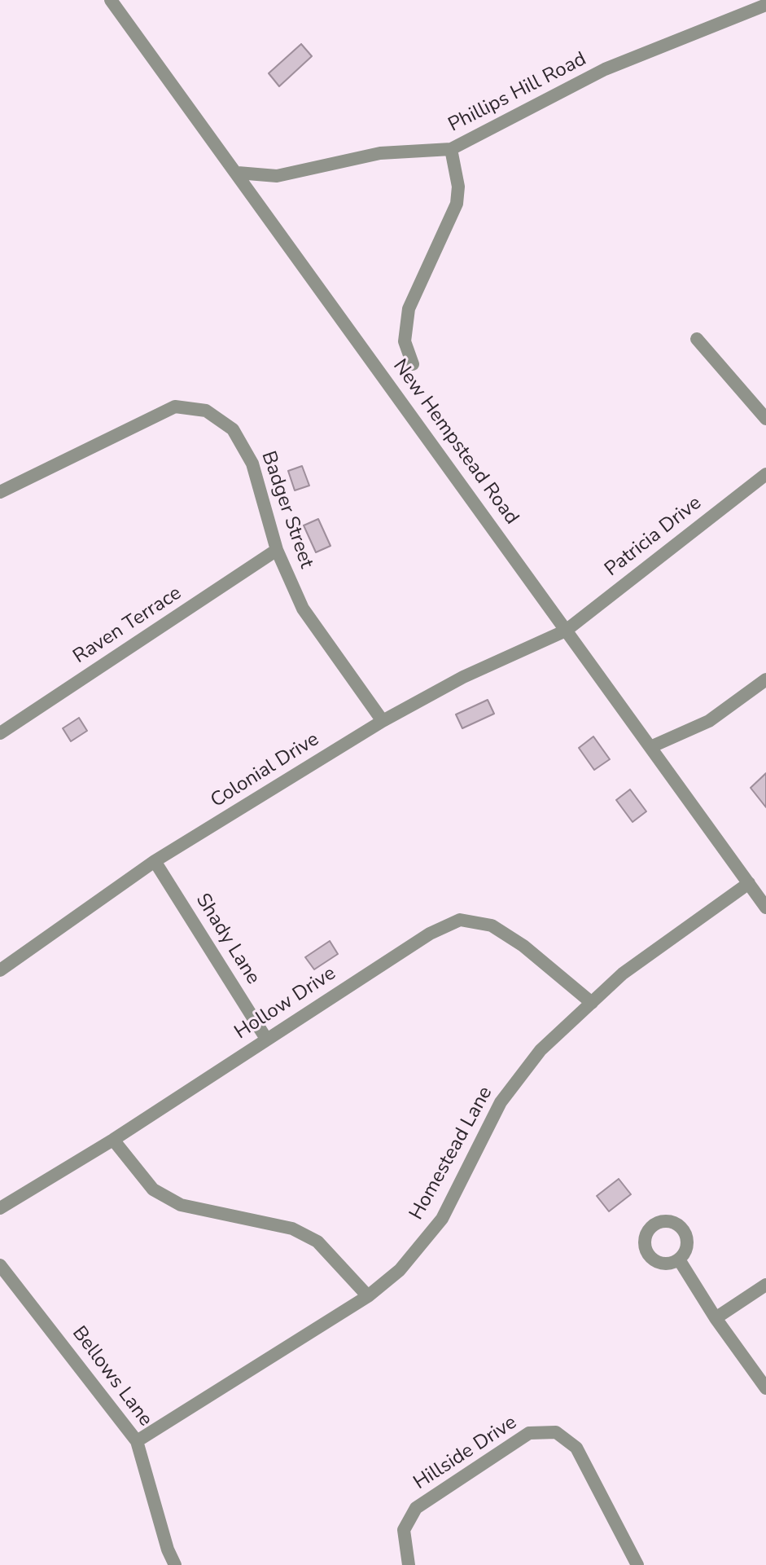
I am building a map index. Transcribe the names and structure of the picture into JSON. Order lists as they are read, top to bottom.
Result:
{
  "streets": {
    "street": [
      "Phillips Hill Road",
      "New Hempstead Road",
      "Badger Street",
      "Patricia Drive",
      "Raven Terrace",
      "Colonial Drive",
      "Shady Lane",
      "Hollow Drive",
      "Homestead Lane",
      "Bellows Lane",
      "Hillside Drive"
    ]
  },
  "crossings": [
    ["Phillips Hill Road", "New Hempstead Road"],
    ["New Hempstead Road", "Patricia Drive"],
    ["New Hempstead Road", "Colonial Drive"],
    ["New Hempstead Road", "Homestead Lane"],
    ["Badger Street", "Raven Terrace"],
    ["Badger Street", "Colonial Drive"],
    ["Patricia Drive", "Colonial Drive"],
    ["Colonial Drive", "Shady Lane"],
    ["Shady Lane", "Hollow Drive"],
    ["Hollow Drive", "Homestead Lane"],
    ["Homestead Lane", "Bellows Lane"]
  ]
}
